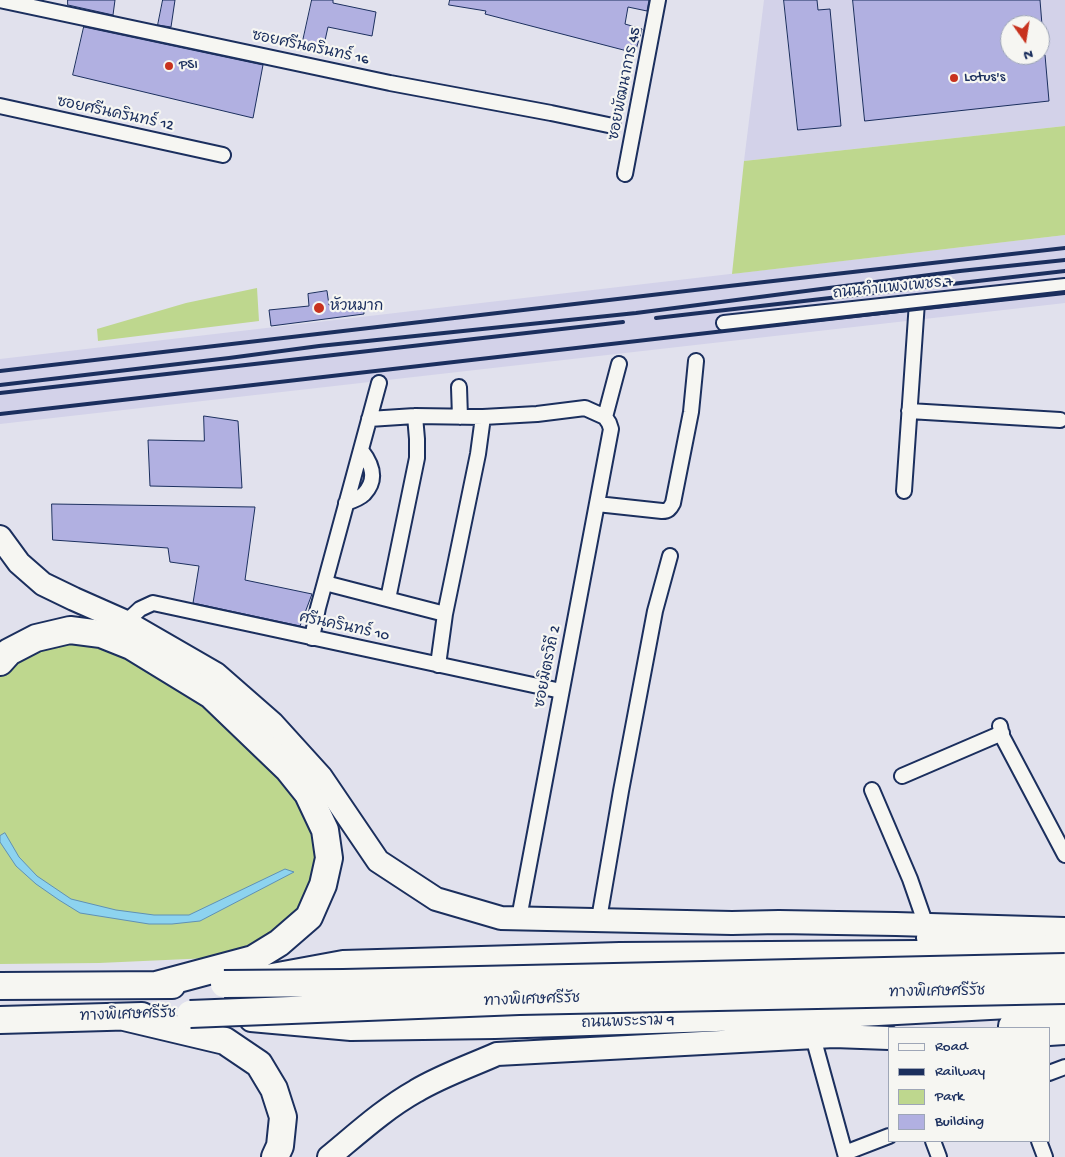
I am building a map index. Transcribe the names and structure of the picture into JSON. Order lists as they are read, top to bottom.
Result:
{
  "streets": {
    "highway": ["ทางพิเศษศรีรัช"],
    "main road": ["ถนนพระราม 9"],
    "street": [
      "ซอยศรีนครินทร์ 16",
      "ซอยพัฒนาการ 45",
      "ซอยศรีนครินทร์ 12",
      "ถนนกำแพงเพชร 7",
      "ศรีนครินทร์ 10",
      "ซอยมิตรวิถี 2"
    ]
  },
  "crossings": [
    ["ศรีนครินทร์ 10", "ซอยมิตรวิถี 2"],
    ["ทางพิเศษศรีรัช", "ถนนพระราม 9"]
  ],
  "places": ["PSI", "Lotus's", "หัวหมาก"],
  "legend": [
    "Road",
    "Railway",
    "Park",
    "Building"
  ],
  "north": "bottom"
}
